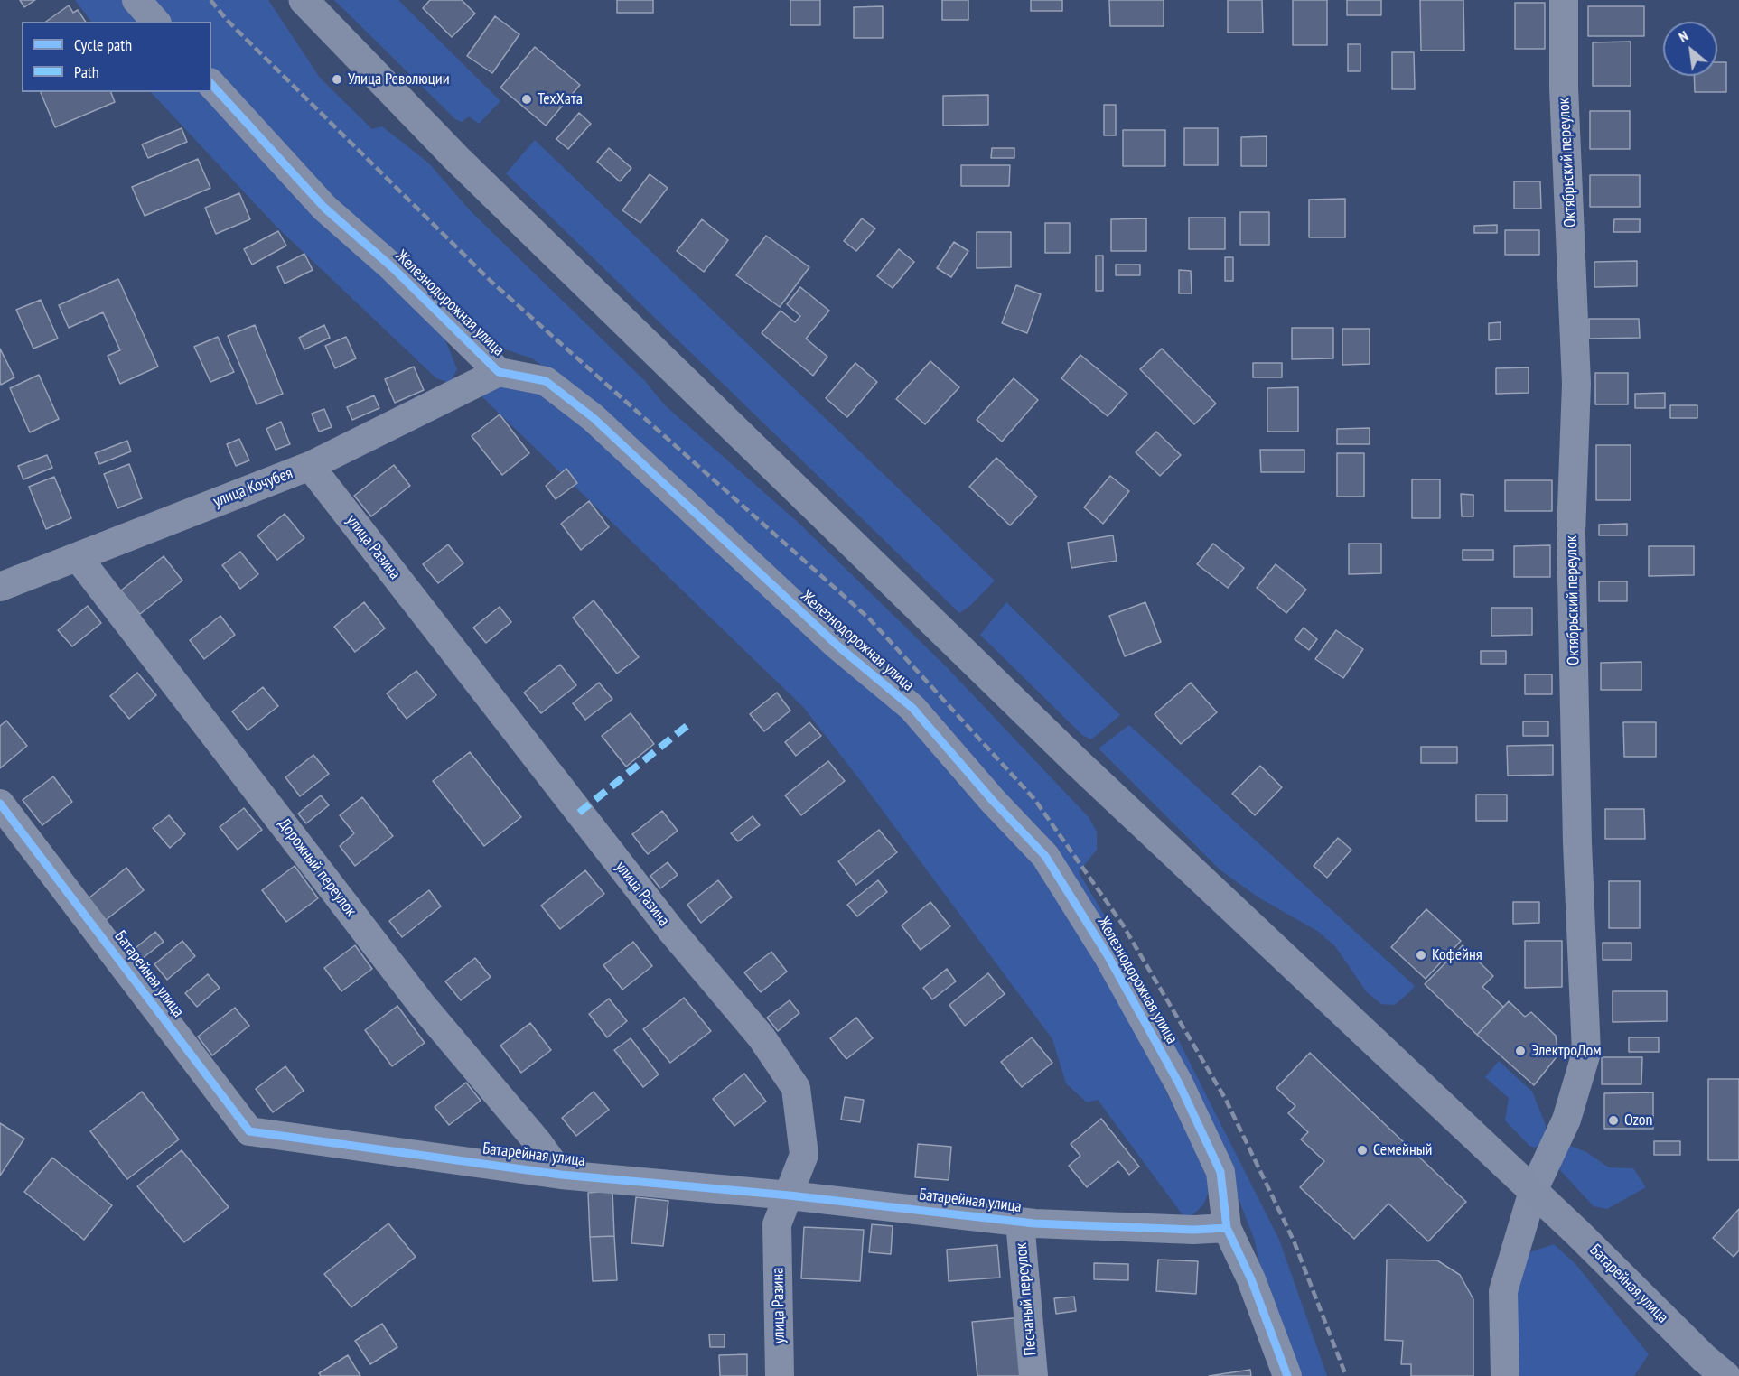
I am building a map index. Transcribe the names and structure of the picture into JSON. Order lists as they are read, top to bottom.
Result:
{
  "streets": {
    "main road": ["Батарейная улица"],
    "street": [
      "Октябрьский переулок",
      "Железнодорожная улица",
      "улица Кочубея",
      "улица Разина",
      "Дорожный переулок",
      "Песчаный переулок"
    ]
  },
  "crossings": [
    ["Октябрьский переулок", "Батарейная улица"],
    ["Железнодорожная улица", "улица Кочубея"],
    ["Железнодорожная улица", "Батарейная улица"],
    ["улица Кочубея", "улица Разина"],
    ["улица Кочубея", "Дорожный переулок"],
    ["улица Разина", "Батарейная улица"],
    ["Дорожный переулок", "Батарейная улица"],
    ["Батарейная улица", "Песчаный переулок"]
  ],
  "places": [
    "Улица Революции",
    "ТехХата",
    "Кофейня",
    "ЭлектроДом",
    "Ozon",
    "Семейный"
  ],
  "legend": ["Cycle path", "Path"],
  "north": "top left"
}
